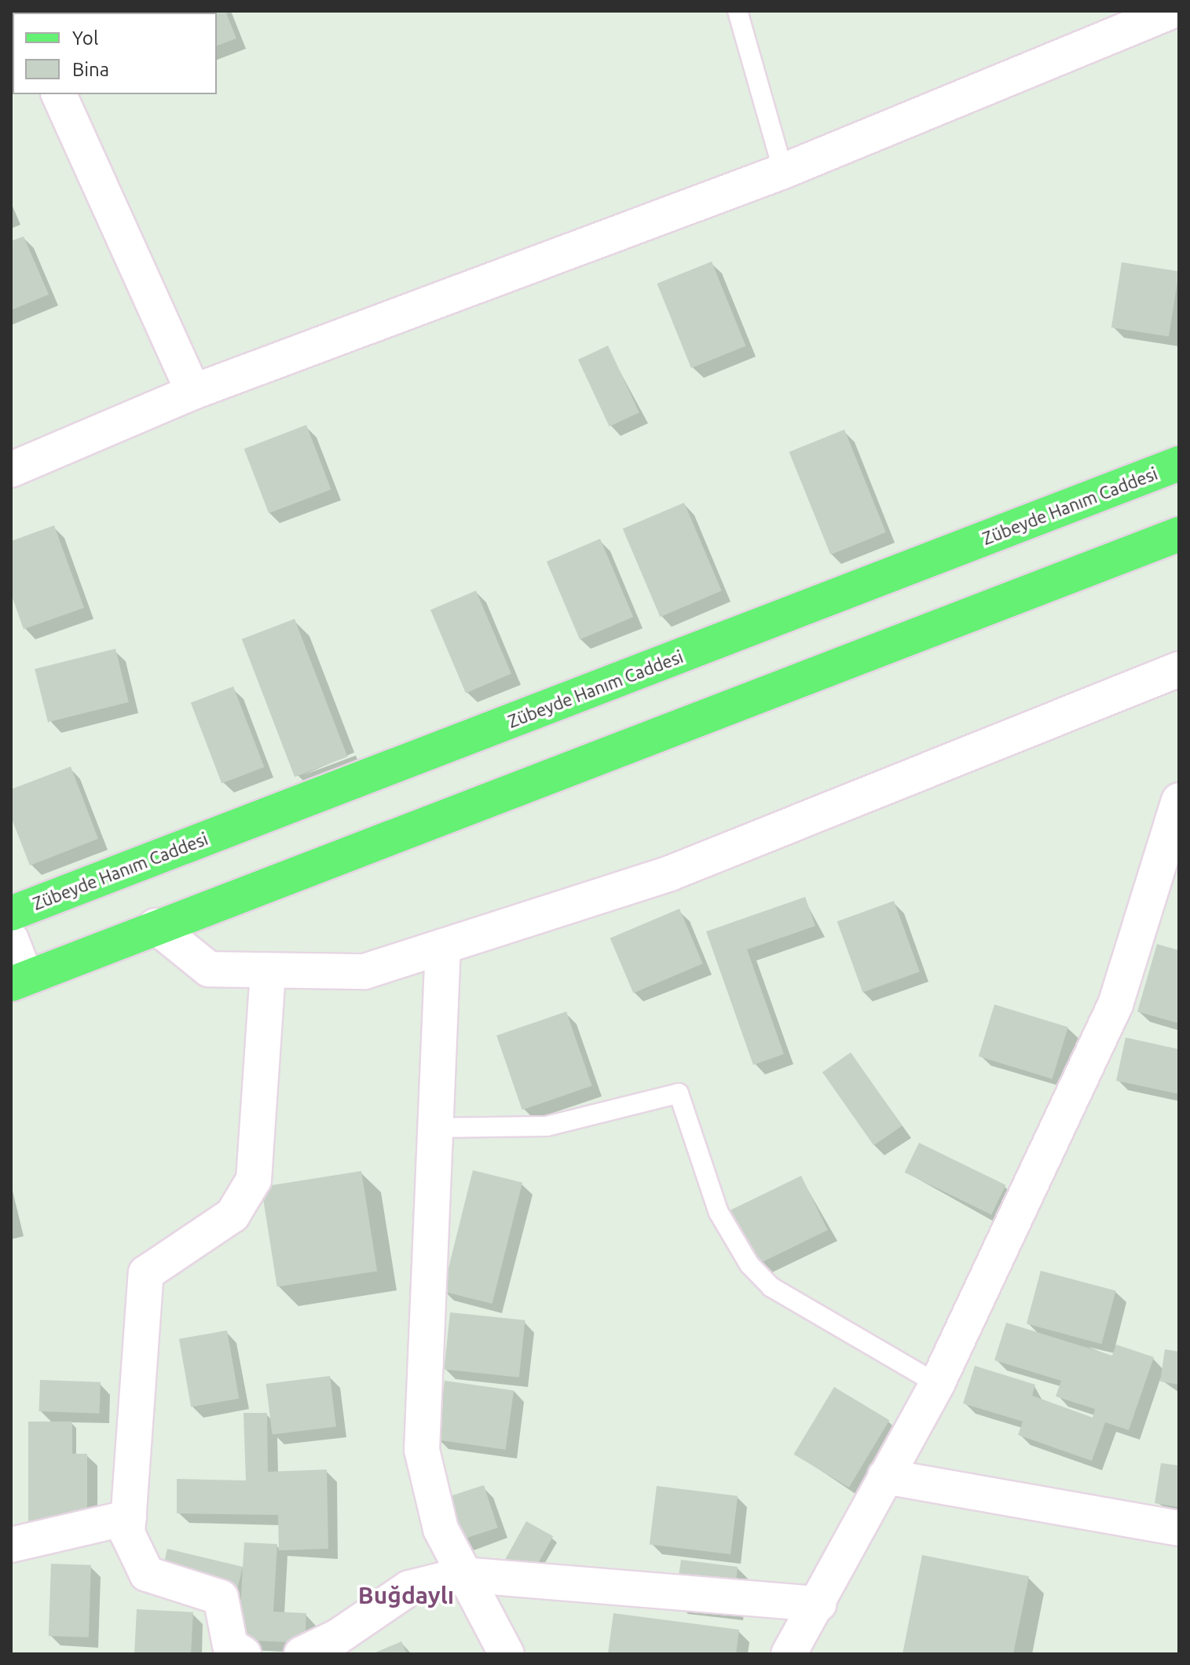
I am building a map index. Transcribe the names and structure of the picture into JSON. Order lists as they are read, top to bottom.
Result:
{
  "streets": {
    "main road": ["Zübeyde Hanım Caddesi"]
  },
  "districts": ["Buğdaylı"],
  "legend": ["Yol", "Bina"]
}
